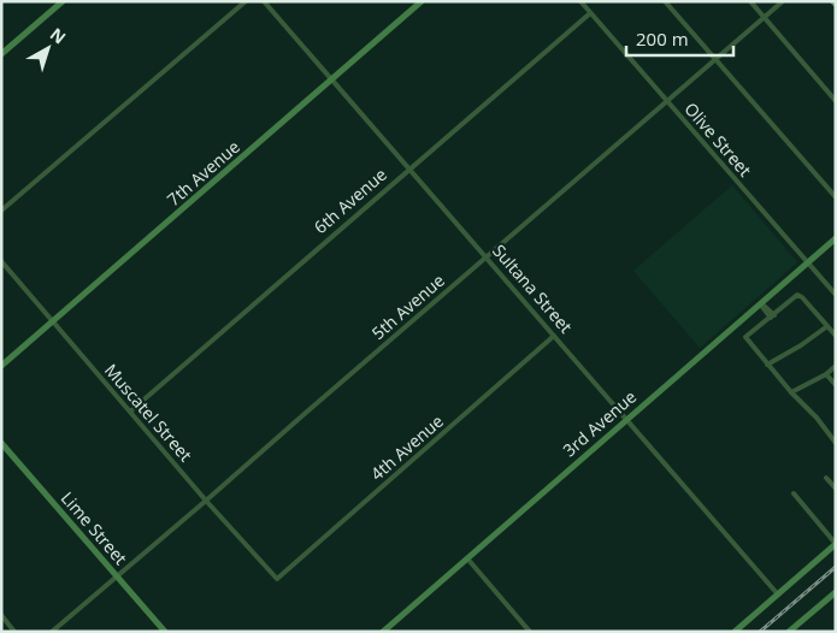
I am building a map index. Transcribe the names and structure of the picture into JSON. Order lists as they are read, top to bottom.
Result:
{
  "streets": {
    "street": [
      "Olive Street",
      "7th Avenue",
      "6th Avenue",
      "Sultana Street",
      "5th Avenue",
      "Muscatel Street",
      "3rd Avenue",
      "4th Avenue",
      "Lime Street"
    ]
  },
  "crossings": [
    ["Olive Street", "6th Avenue"],
    ["Olive Street", "5th Avenue"],
    ["Olive Street", "3rd Avenue"],
    ["7th Avenue", "Sultana Street"],
    ["7th Avenue", "Muscatel Street"],
    ["6th Avenue", "Sultana Street"],
    ["6th Avenue", "Muscatel Street"],
    ["Sultana Street", "5th Avenue"],
    ["Sultana Street", "3rd Avenue"],
    ["Sultana Street", "4th Avenue"],
    ["5th Avenue", "Muscatel Street"],
    ["5th Avenue", "Lime Street"],
    ["Muscatel Street", "4th Avenue"]
  ],
  "scale_bar": "200 m",
  "north": "top right"
}
